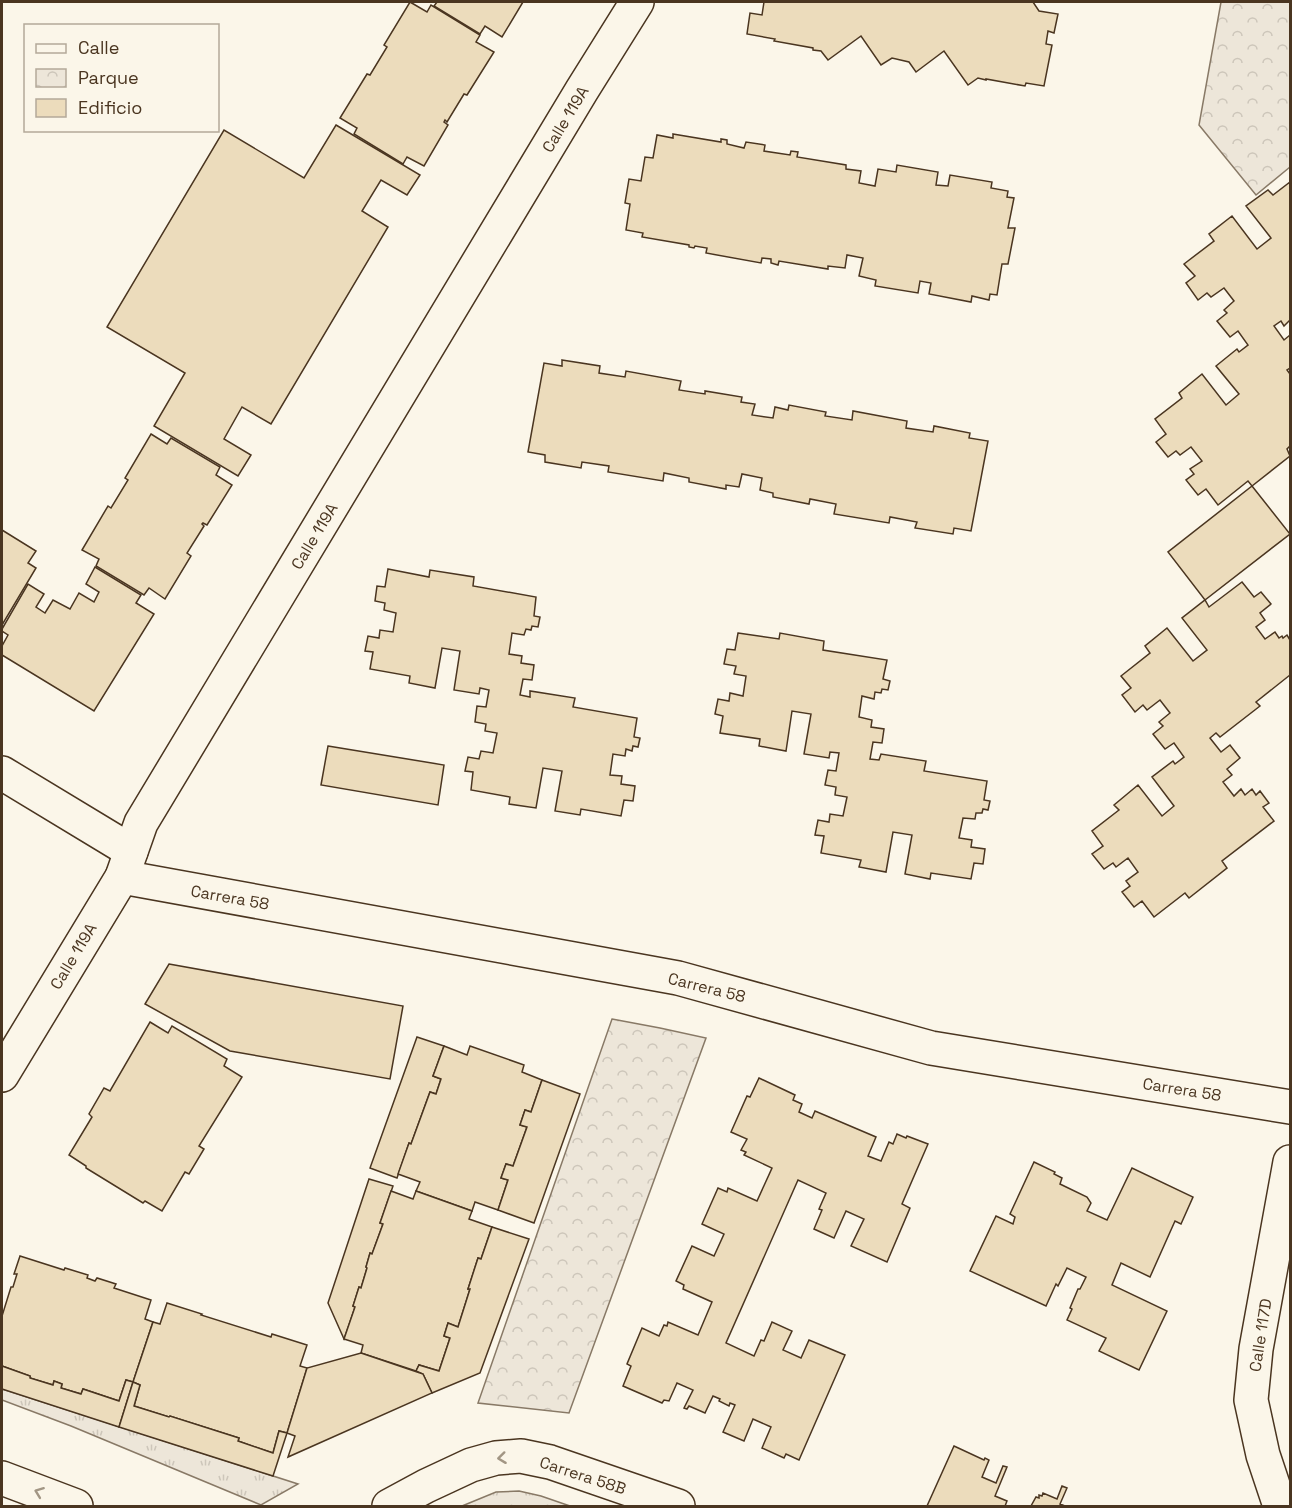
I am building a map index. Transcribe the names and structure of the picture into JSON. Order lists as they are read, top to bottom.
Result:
{
  "streets": {
    "street": [
      "Calle 119A",
      "Carrera 58",
      "Calle 117D",
      "Carrera 58B"
    ]
  },
  "crossings": [
    ["Calle 119A", "Carrera 58"]
  ],
  "one_way": ["Carrera 58B"],
  "legend": ["Calle", "Parque", "Edificio"]
}
